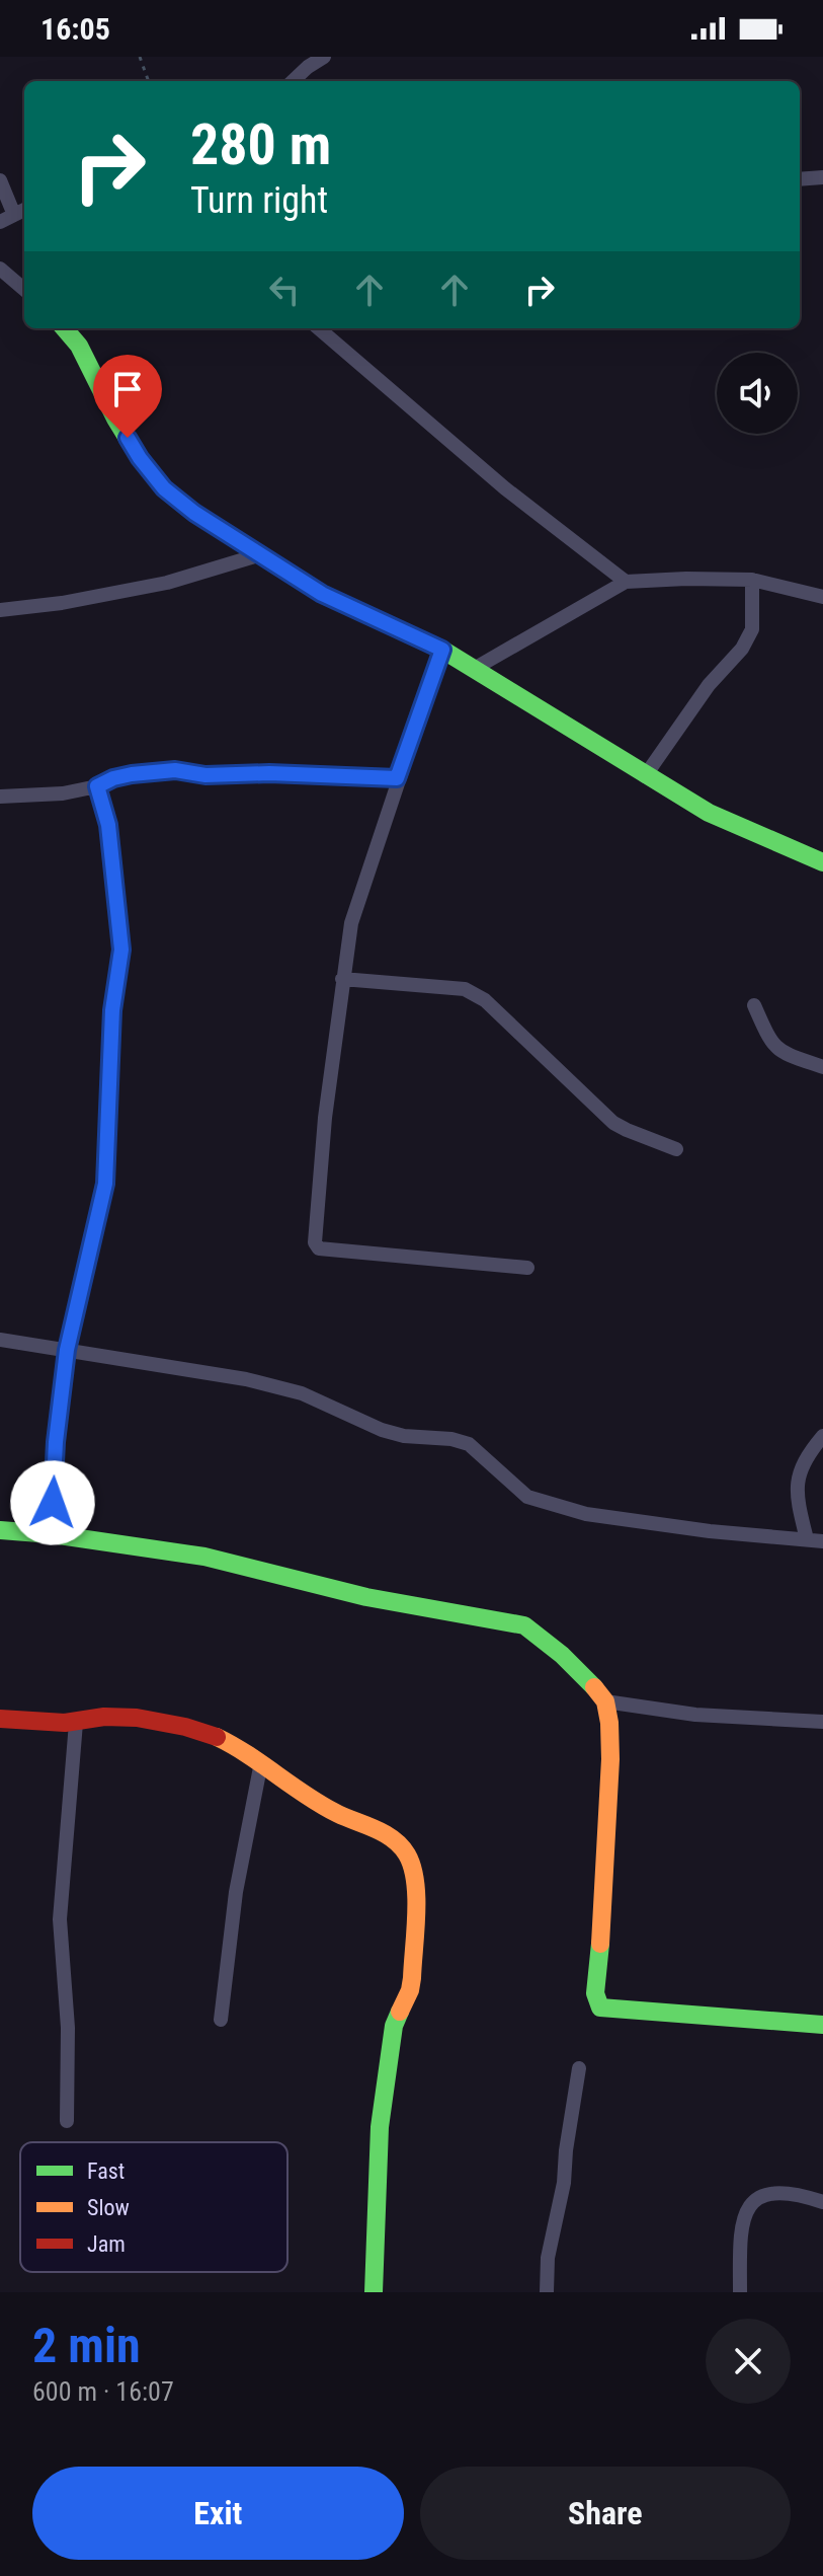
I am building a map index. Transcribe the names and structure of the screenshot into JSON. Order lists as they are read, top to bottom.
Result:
{
  "legend": ["Fast", "Slow", "Jam"],
  "page": {
    "status": "16:05",
    "turn": ["280 m", "Turn right"],
    "heading": ["2 min", "600 m · 16:07"],
    "buttons": ["Exit", "Share"]
  }
}
